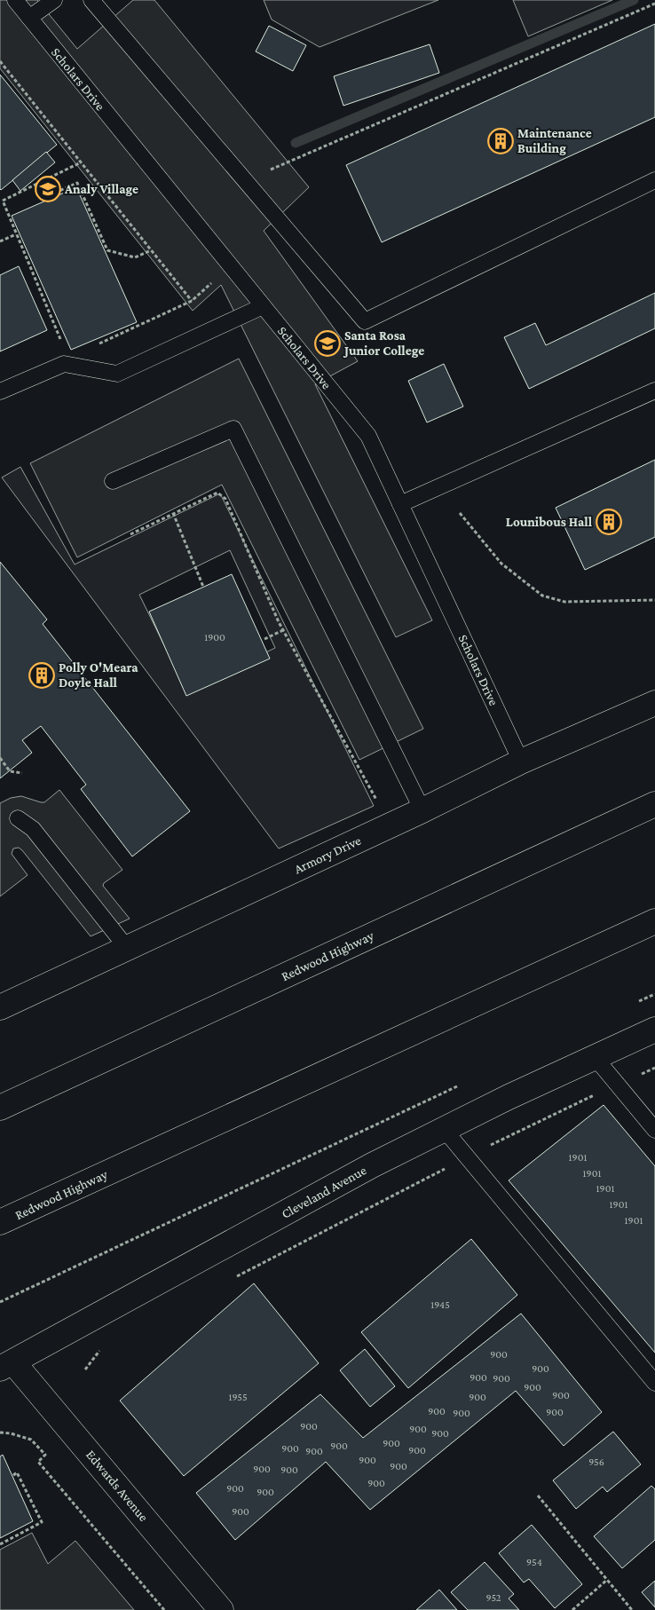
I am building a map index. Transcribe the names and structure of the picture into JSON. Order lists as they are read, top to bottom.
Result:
{
  "streets": {
    "main road": [
      "Armory Drive",
      "Redwood Highway",
      "Cleveland Avenue",
      "Edwards Avenue"
    ],
    "lane": ["Scholars Drive"]
  },
  "crossings": [
    ["Scholars Drive", "Armory Drive"],
    ["Cleveland Avenue", "Edwards Avenue"]
  ],
  "places": {
    "building": ["Maintenance Building", "Lounibous Hall", "Polly O'Meara Doyle Hall"],
    "school or university": ["Analy Village", "Santa Rosa Junior College"]
  },
  "house_numbers": [
    "1900",
    "1901",
    "1901",
    "1901",
    "1901",
    "1901",
    "1945",
    "900",
    "900",
    "900",
    "900",
    "900",
    "900",
    "1955",
    "900",
    "900",
    "900",
    "900",
    "900",
    "900",
    "900",
    "900",
    "900",
    "900",
    "900",
    "900",
    "900",
    "956",
    "900",
    "900",
    "900",
    "900",
    "900",
    "900",
    "900",
    "954",
    "952"
  ]
}
